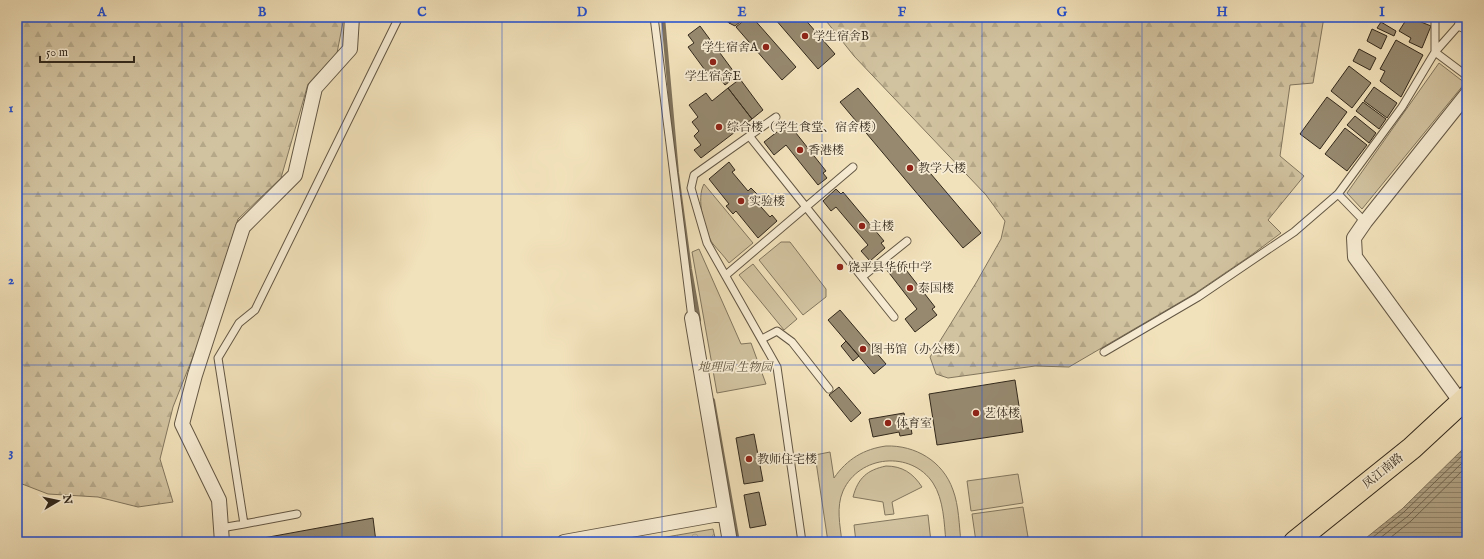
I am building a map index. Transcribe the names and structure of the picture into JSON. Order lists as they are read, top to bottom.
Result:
{
  "streets": {
    "main road": ["凤江南路"]
  },
  "parks": ["地理园 生物园"],
  "places": [
    "学生宿舍B",
    "学生宿舍A",
    "学生宿舍E",
    "综合楼（学生食堂、宿舍楼）",
    "香港楼",
    "教学大楼",
    "实验楼",
    "主楼",
    "饶平县华侨中学",
    "泰国楼",
    "图书馆（办公楼）",
    "艺体楼",
    "体育室",
    "教师住宅楼"
  ],
  "scale_bar": "50 m",
  "north": "right",
  "grid": {
    "columns": [
      "A",
      "B",
      "C",
      "D",
      "E",
      "F",
      "G",
      "H",
      "I"
    ],
    "rows": ["1", "2", "3"]
  }
}
